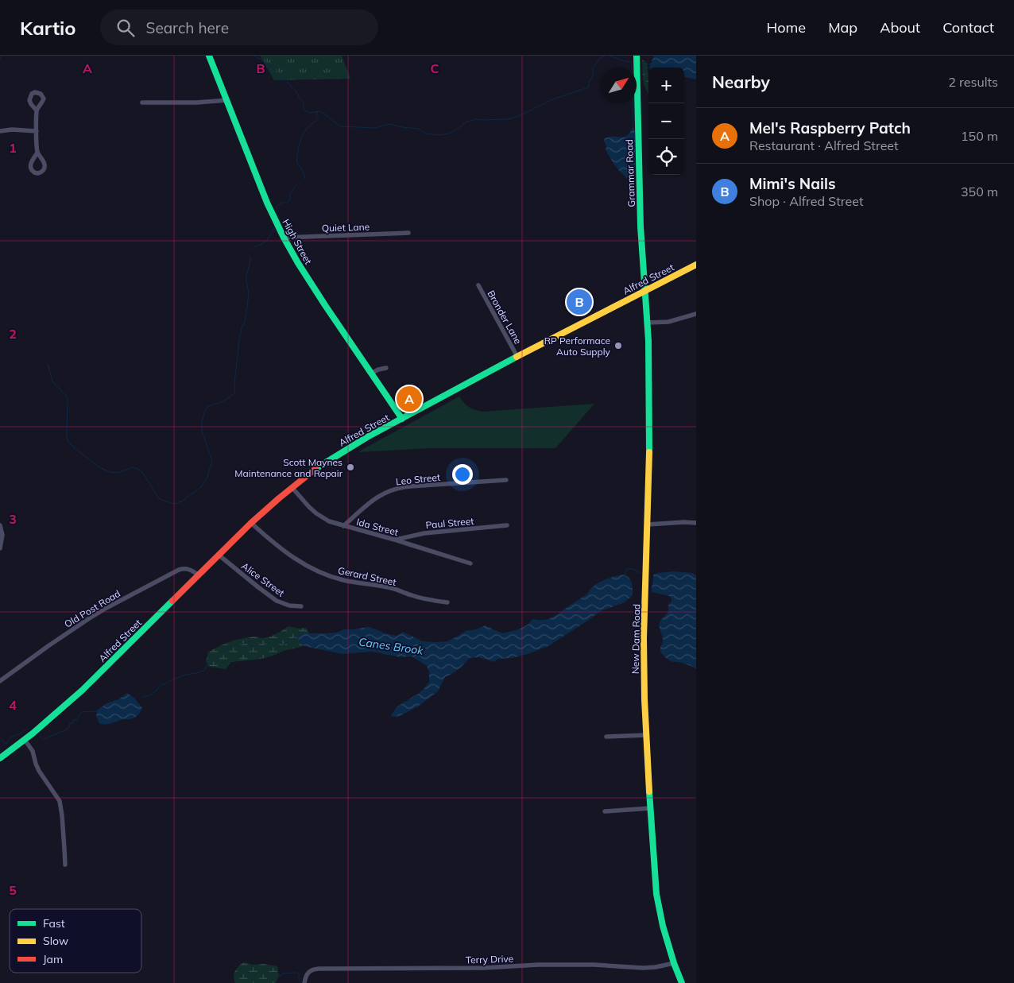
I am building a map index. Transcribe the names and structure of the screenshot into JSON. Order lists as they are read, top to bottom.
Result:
{
  "streets": {
    "street": [
      "Grammar Road",
      "Quiet Lane",
      "High Street",
      "Alfred Street",
      "Bronder Lane",
      "Leo Street",
      "Paul Street",
      "Ida Street",
      "Gerard Street",
      "Alice Street",
      "Old Post Road",
      "New Dam Road",
      "Terry Drive"
    ]
  },
  "crossings": [
    ["Grammar Road", "Alfred Street"],
    ["Grammar Road", "New Dam Road"],
    ["Quiet Lane", "High Street"],
    ["High Street", "Alfred Street"],
    ["Alfred Street", "Bronder Lane"],
    ["Alfred Street", "Ida Street"],
    ["Alfred Street", "Gerard Street"],
    ["Alfred Street", "Alice Street"],
    ["Alfred Street", "Old Post Road"],
    ["Alfred Street", "New Dam Road"],
    ["Leo Street", "Ida Street"],
    ["Paul Street", "Ida Street"],
    ["New Dam Road", "Terry Drive"]
  ],
  "water": ["Canes Brook"],
  "places": ["RP Performace Auto Supply", "Scott Maynes Maintenance and Repair"],
  "legend": ["Fast", "Slow", "Jam"],
  "north": "top right",
  "page": {
    "header": "Kartio",
    "search": "Search here",
    "nav": [
      "Home",
      "Map",
      "About",
      "Contact"
    ],
    "heading": ["Nearby", "2 results"],
    "map_buttons": ["+", "−"],
    "list": [
      {
        "mark": "A",
        "name": "Mel's Raspberry Patch",
        "note": "Restaurant · Alfred Street",
        "value": "150 m"
      },
      {
        "mark": "B",
        "name": "Mimi's Nails",
        "note": "Shop · Alfred Street",
        "value": "350 m"
      }
    ],
    "pins": ["B", "A"]
  },
  "grid": {
    "columns": ["A", "B", "C"],
    "rows": [
      "1",
      "2",
      "3",
      "4",
      "5"
    ]
  }
}
